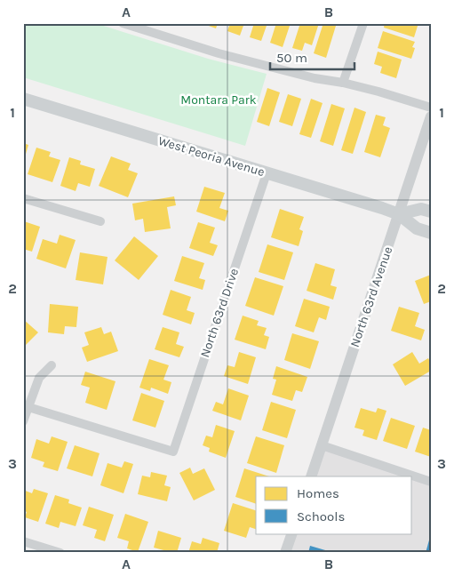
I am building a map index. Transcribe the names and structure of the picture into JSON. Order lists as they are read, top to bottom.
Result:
{
  "streets": {
    "main road": ["West Peoria Avenue"],
    "street": ["North 63rd Avenue", "North 63rd Drive"]
  },
  "crossings": [
    ["West Peoria Avenue", "North 63rd Avenue"],
    ["West Peoria Avenue", "North 63rd Drive"]
  ],
  "parks": ["Montara Park"],
  "legend": ["Homes", "Schools"],
  "scale_bar": "50 m",
  "grid": {
    "columns": ["A", "B"],
    "rows": ["1", "2", "3"]
  }
}
